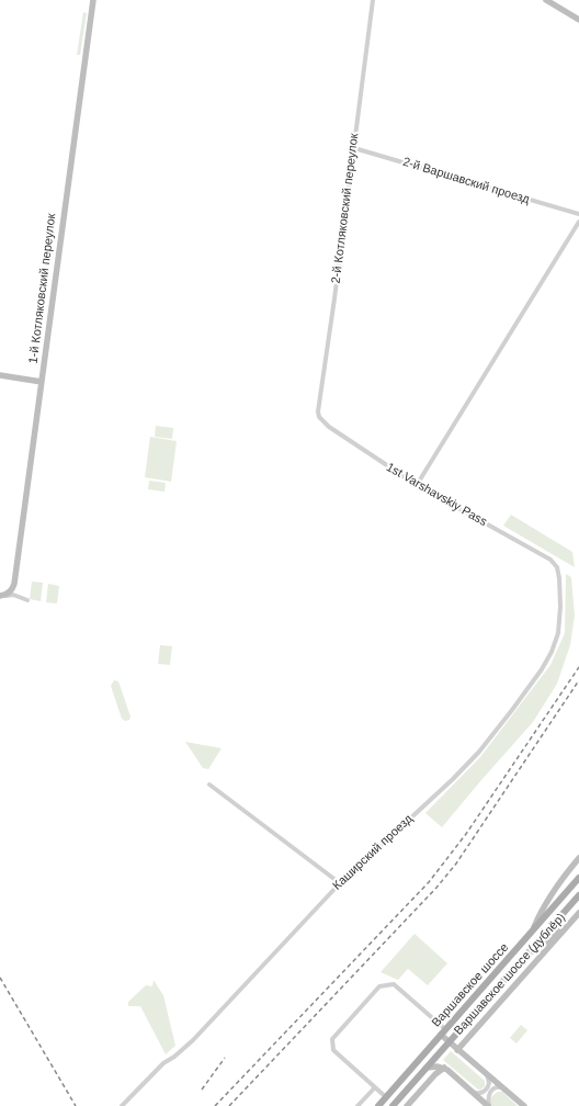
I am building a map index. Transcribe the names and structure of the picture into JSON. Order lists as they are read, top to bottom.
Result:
{
  "streets": {
    "main road": ["Варшавское шоссе"],
    "street": [
      "2-й Варшавский проезд",
      "2-й Котляковский переулок",
      "1-й Котляковский переулок",
      "1st Varshavskiy Pass",
      "Каширский проезд",
      "Варшавское шоссе (дублёр)"
    ]
  },
  "crossings": [
    ["2-й Варшавский проезд", "2-й Котляковский переулок"],
    ["2-й Котляковский переулок", "1st Varshavskiy Pass"],
    ["1st Varshavskiy Pass", "Каширский проезд"],
    ["Варшавское шоссе (дублёр)", "Варшавское шоссе"]
  ]
}
